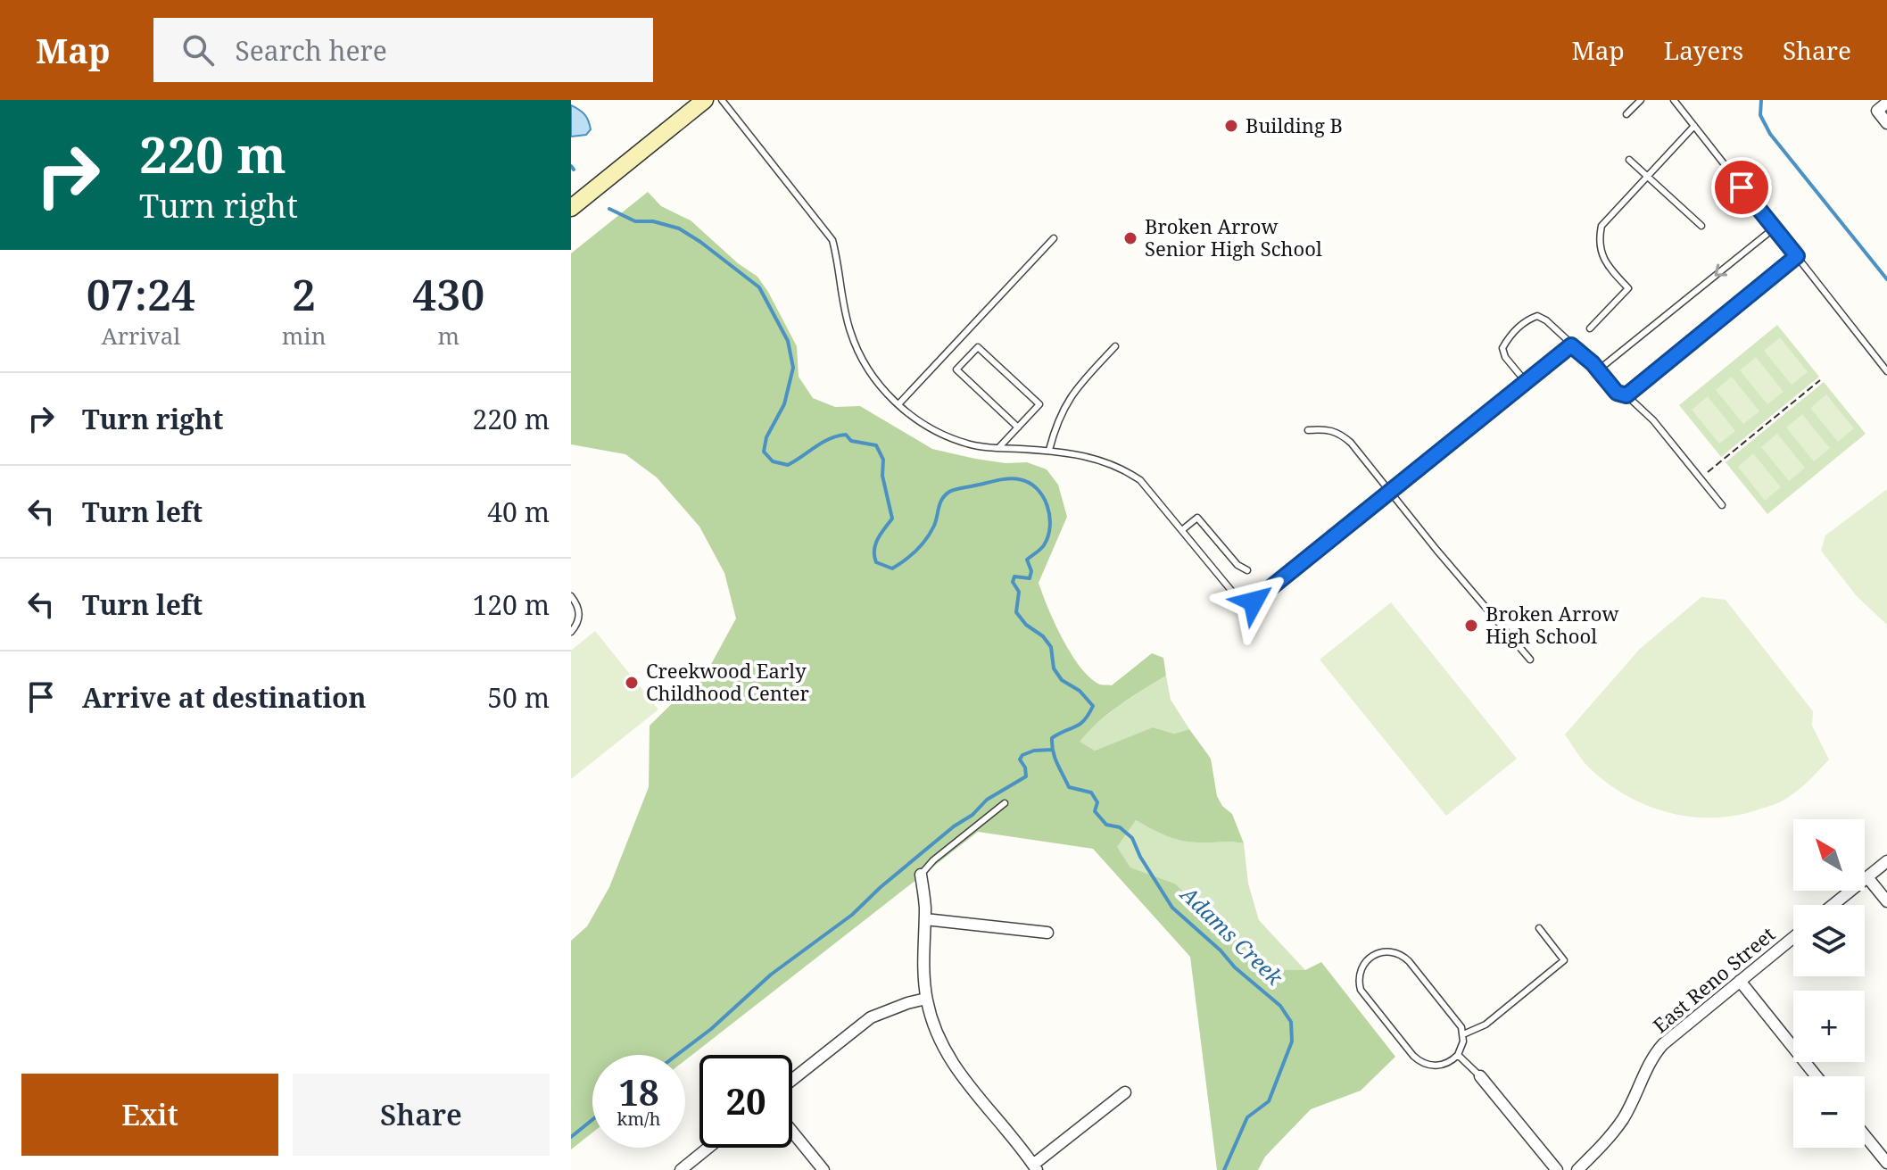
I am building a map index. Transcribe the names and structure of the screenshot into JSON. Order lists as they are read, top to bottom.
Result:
{
  "streets": {
    "street": ["East Reno Street"]
  },
  "water": ["Adams Creek"],
  "places": [
    "Building B",
    "Broken Arrow Senior High School",
    "Broken Arrow High School",
    "Creekwood Early Childhood Center"
  ],
  "north": "top left",
  "page": {
    "header": "Map",
    "search": "Search here",
    "nav": ["Map", "Layers", "Share"],
    "turn": ["220 m", "Turn right"],
    "eta": [
      "07:24",
      "Arrival",
      "2",
      "min",
      "430",
      "m"
    ],
    "list": [
      {
        "name": "Turn right",
        "value": "220 m"
      },
      {
        "name": "Turn left",
        "value": "40 m"
      },
      {
        "name": "Turn left",
        "value": "120 m"
      },
      {
        "name": "Arrive at destination",
        "value": "50 m"
      }
    ],
    "map_buttons": ["+", "−"],
    "speed": "18 km/h",
    "limit": "20",
    "buttons": ["Exit", "Share"]
  }
}
